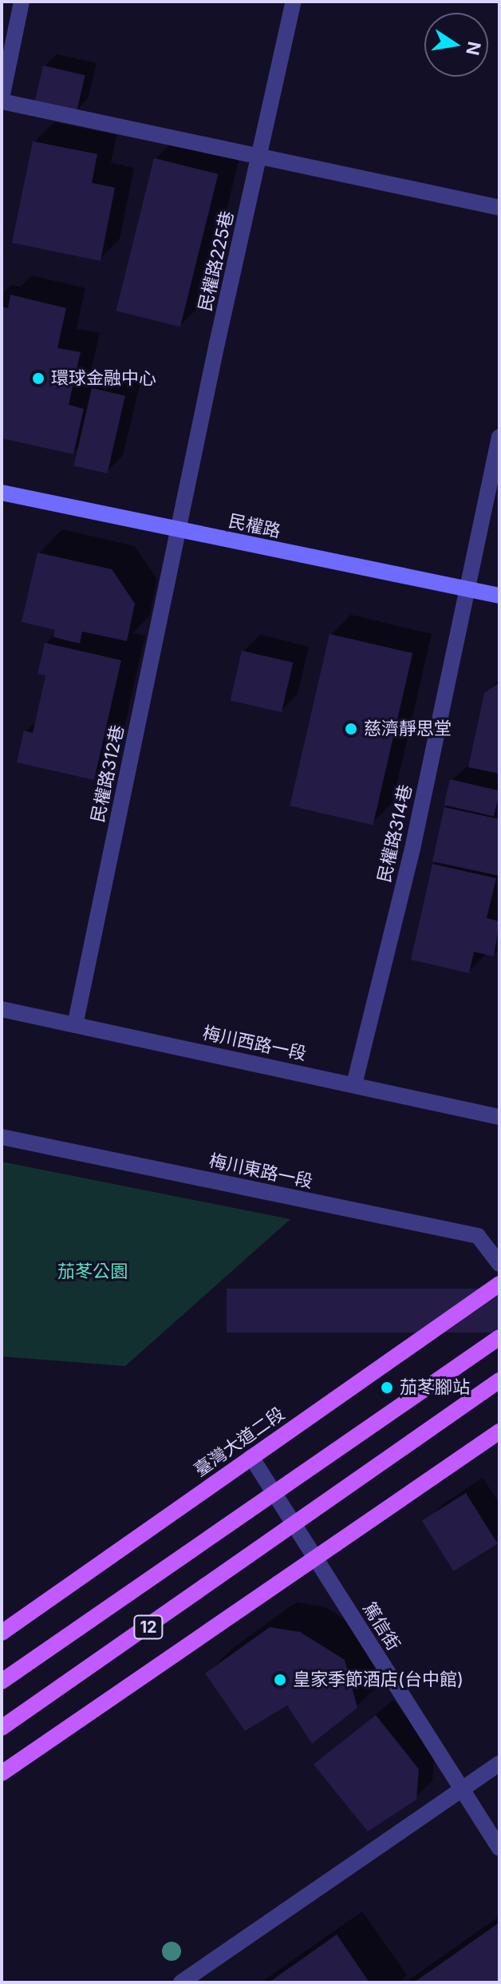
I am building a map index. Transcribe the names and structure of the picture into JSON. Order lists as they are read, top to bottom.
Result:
{
  "streets": {
    "main road": ["民權路", "臺灣大道二段", "12"],
    "street": [
      "民權路225巷",
      "民權路312巷",
      "民權路314巷",
      "梅川西路一段",
      "梅川東路一段",
      "篤信街"
    ]
  },
  "crossings": [
    ["民權路225巷", "民權路"],
    ["民權路225巷", "民權路312巷"],
    ["民權路", "民權路312巷"],
    ["民權路", "民權路314巷"],
    ["民權路312巷", "梅川西路一段"],
    ["民權路314巷", "梅川西路一段"],
    ["臺灣大道二段", "篤信街"],
    ["篤信街", "12"]
  ],
  "parks": ["茄苳公園"],
  "places": [
    "環球金融中心",
    "慈濟靜思堂",
    "茄苳腳站",
    "皇家季節酒店(台中館)"
  ],
  "north": "right"
}
